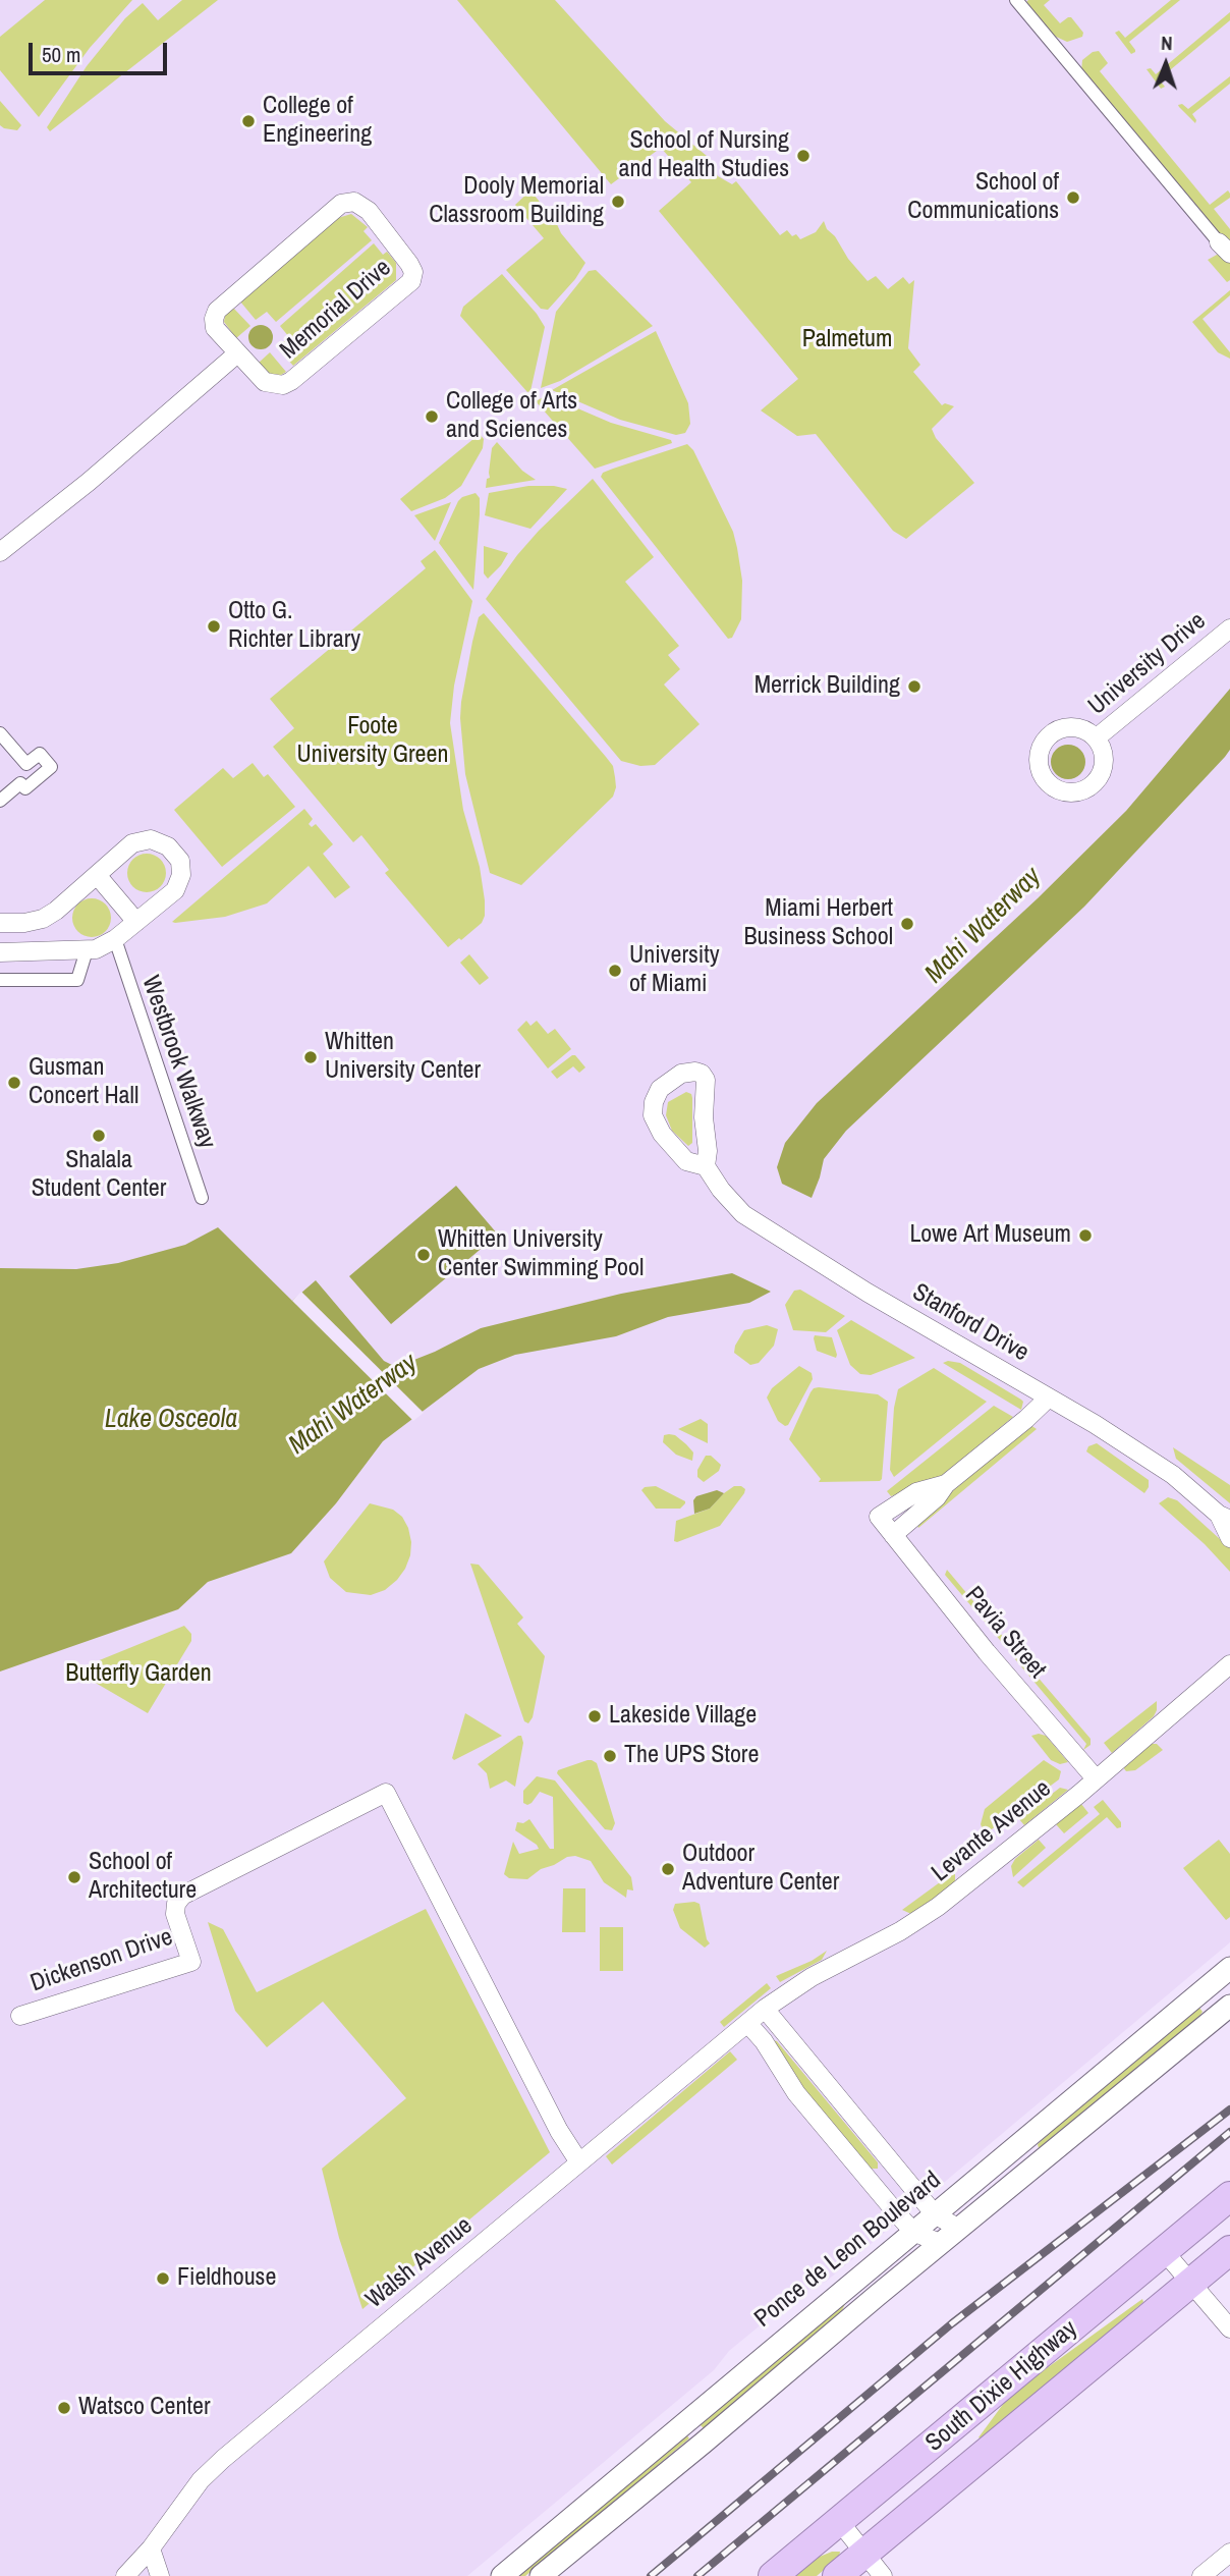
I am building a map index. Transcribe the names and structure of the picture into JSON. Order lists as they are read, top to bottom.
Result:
{
  "streets": {
    "highway": ["South Dixie Highway"],
    "street": [
      "Memorial Drive",
      "University Drive",
      "Westbrook Walkway",
      "Stanford Drive",
      "Pavia Street",
      "Levante Avenue",
      "Dickenson Drive",
      "Ponce de Leon Boulevard",
      "Walsh Avenue"
    ]
  },
  "crossings": [
    ["Pavia Street", "Levante Avenue"],
    ["Levante Avenue", "Walsh Avenue"],
    ["Dickenson Drive", "Walsh Avenue"]
  ],
  "water": ["Mahi Waterway", "Lake Osceola"],
  "parks": ["Palmetum", "Foote University Green", "Butterfly Garden"],
  "places": [
    "College of Engineering",
    "School of Nursing and Health Studies",
    "School of Communications",
    "Dooly Memorial Classroom Building",
    "College of Arts and Sciences",
    "Otto G. Richter Library",
    "Merrick Building",
    "Miami Herbert Business School",
    "University of Miami",
    "Whitten University Center",
    "Gusman Concert Hall",
    "Shalala Student Center",
    "Lowe Art Museum",
    "Whitten University Center Swimming Pool",
    "Lakeside Village",
    "The UPS Store",
    "Outdoor Adventure Center",
    "School of Architecture",
    "Fieldhouse",
    "Watsco Center"
  ],
  "scale_bar": "50 m",
  "north": "top"
}
